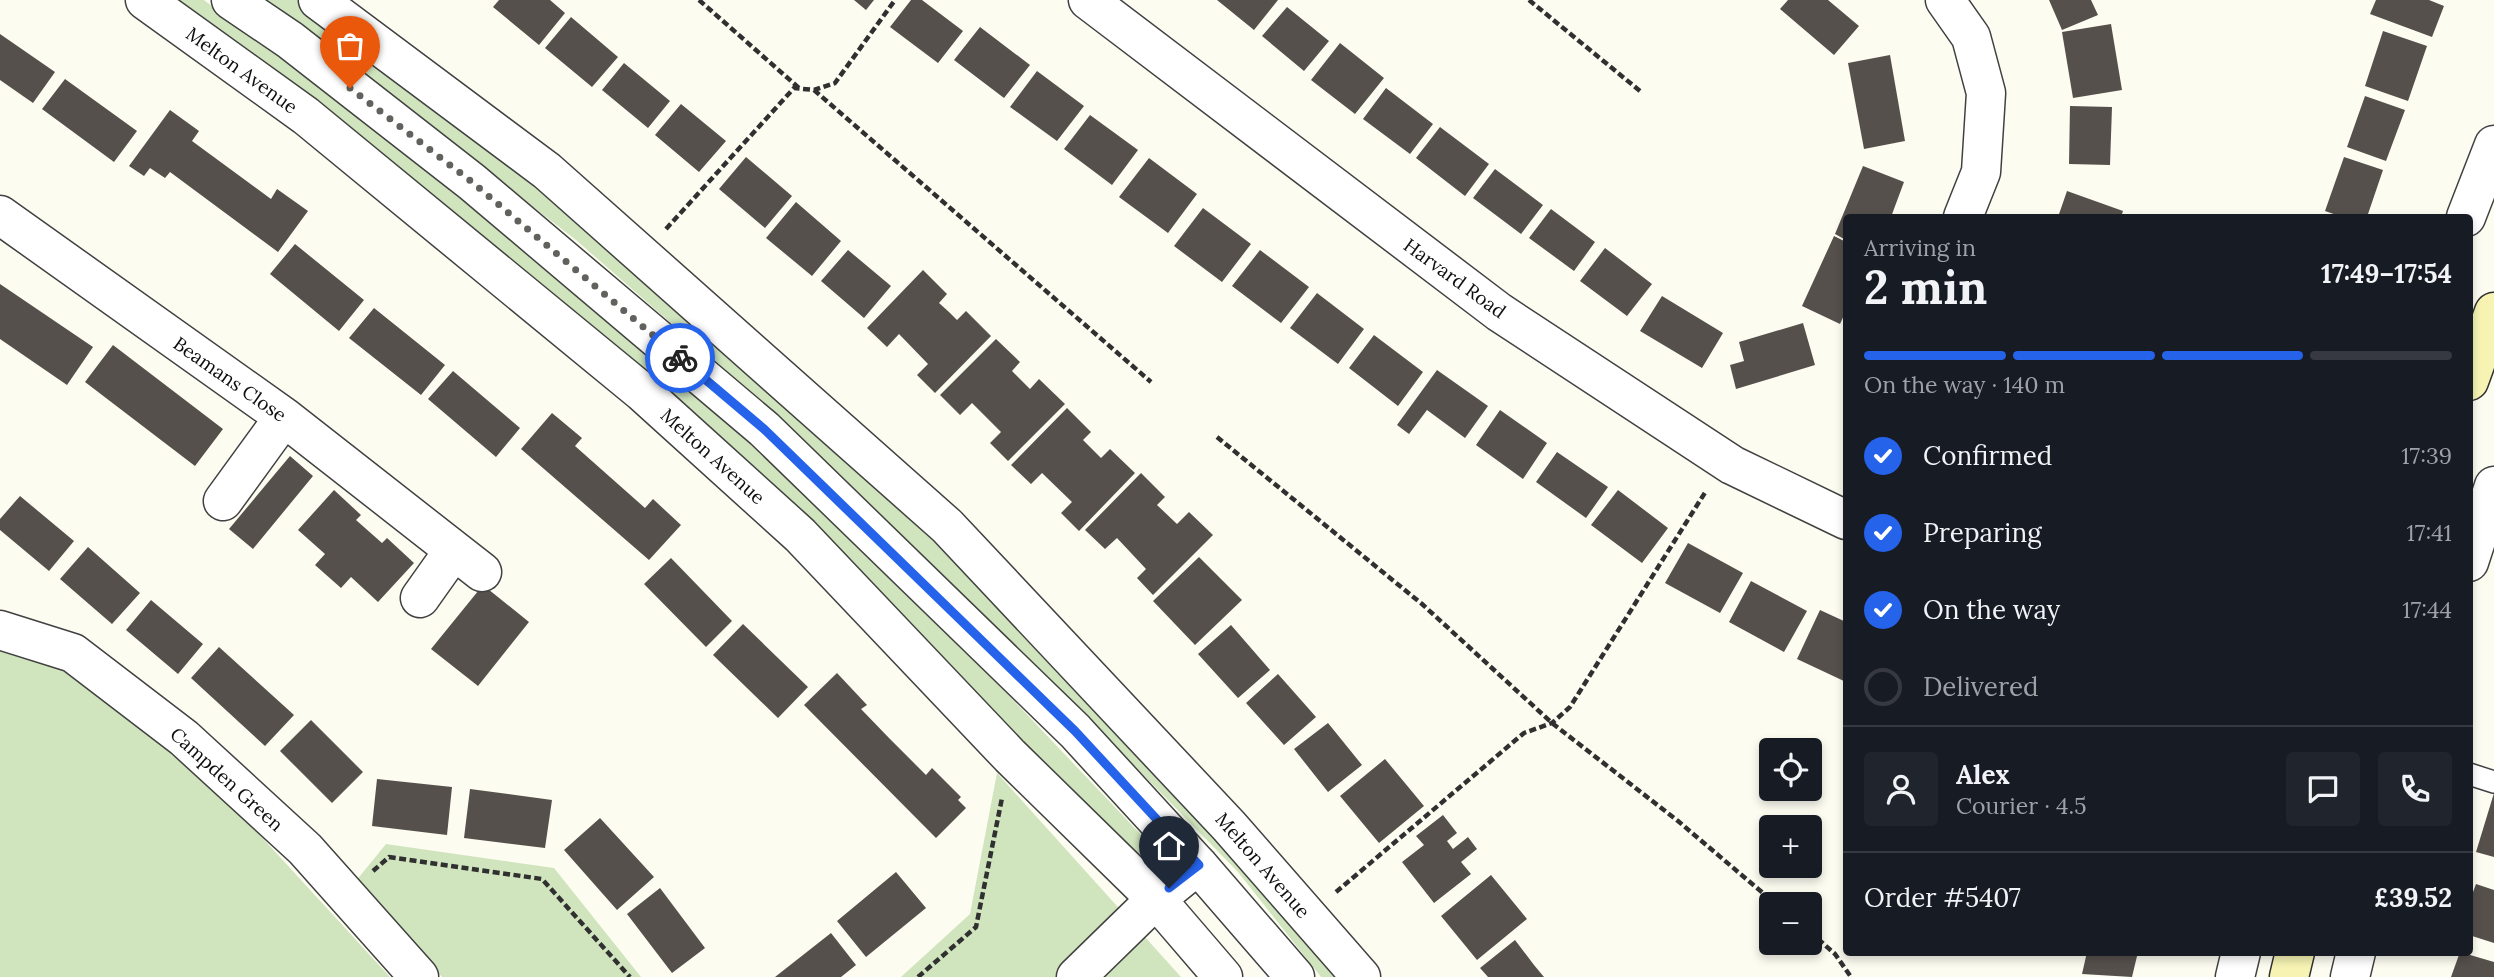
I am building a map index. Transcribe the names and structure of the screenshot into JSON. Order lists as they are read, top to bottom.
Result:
{
  "streets": {
    "street": [
      "Melton Avenue",
      "Harvard Road",
      "Beamans Close",
      "Campden Green"
    ]
  },
  "page": {
    "heading": ["2 min", "Arriving in", "17:49–17:54"],
    "panel": [
      "Alex",
      "Courier · 4.5",
      "Order #5407",
      "£39.52"
    ],
    "bar": "On the way · 140 m",
    "list": [
      ["Confirmed", "17:39"],
      ["Preparing", "17:41"],
      ["On the way", "17:44"],
      "Delivered"
    ],
    "map_buttons": ["+", "−"]
  }
}
